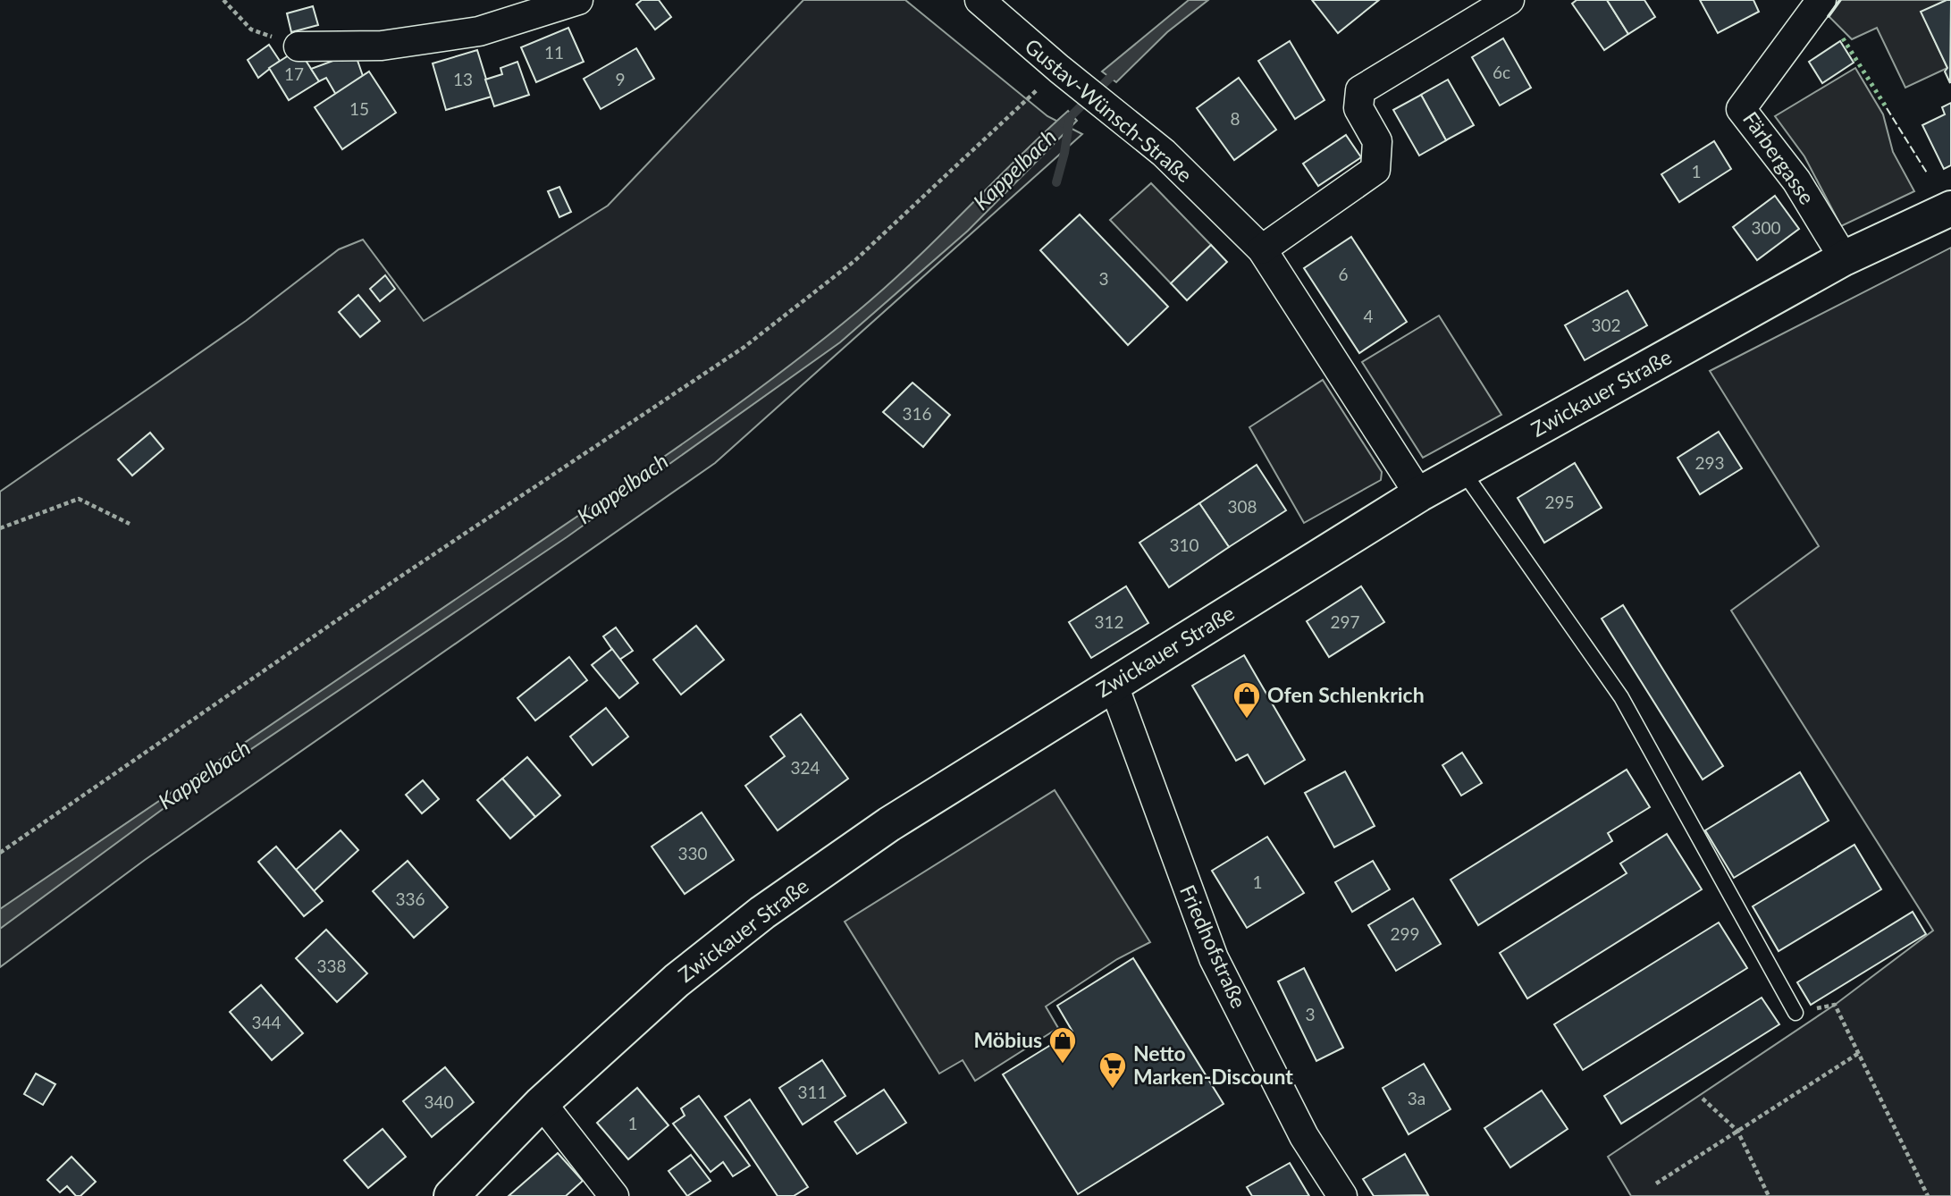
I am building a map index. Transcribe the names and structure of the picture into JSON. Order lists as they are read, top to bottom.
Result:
{
  "streets": {
    "main road": ["Zwickauer Straße"],
    "street": ["Gustav-Wünsch-Straße", "Färbergasse", "Friedhofstraße"]
  },
  "crossings": [
    ["Gustav-Wünsch-Straße", "Zwickauer Straße"],
    ["Färbergasse", "Zwickauer Straße"],
    ["Zwickauer Straße", "Friedhofstraße"]
  ],
  "water": ["Kappelbach"],
  "places": {
    "shop": ["Ofen Schlenkrich", "Möbius"],
    "supermarket": ["Netto Marken-Discount"]
  },
  "house_numbers": [
    "11",
    "6c",
    "17",
    "13",
    "9",
    "15",
    "8",
    "1",
    "300",
    "6",
    "3",
    "4",
    "302",
    "316",
    "293",
    "295",
    "308",
    "310",
    "312",
    "297",
    "324",
    "330",
    "1",
    "336",
    "299",
    "338",
    "3",
    "344",
    "311",
    "3a",
    "340",
    "1"
  ]
}
